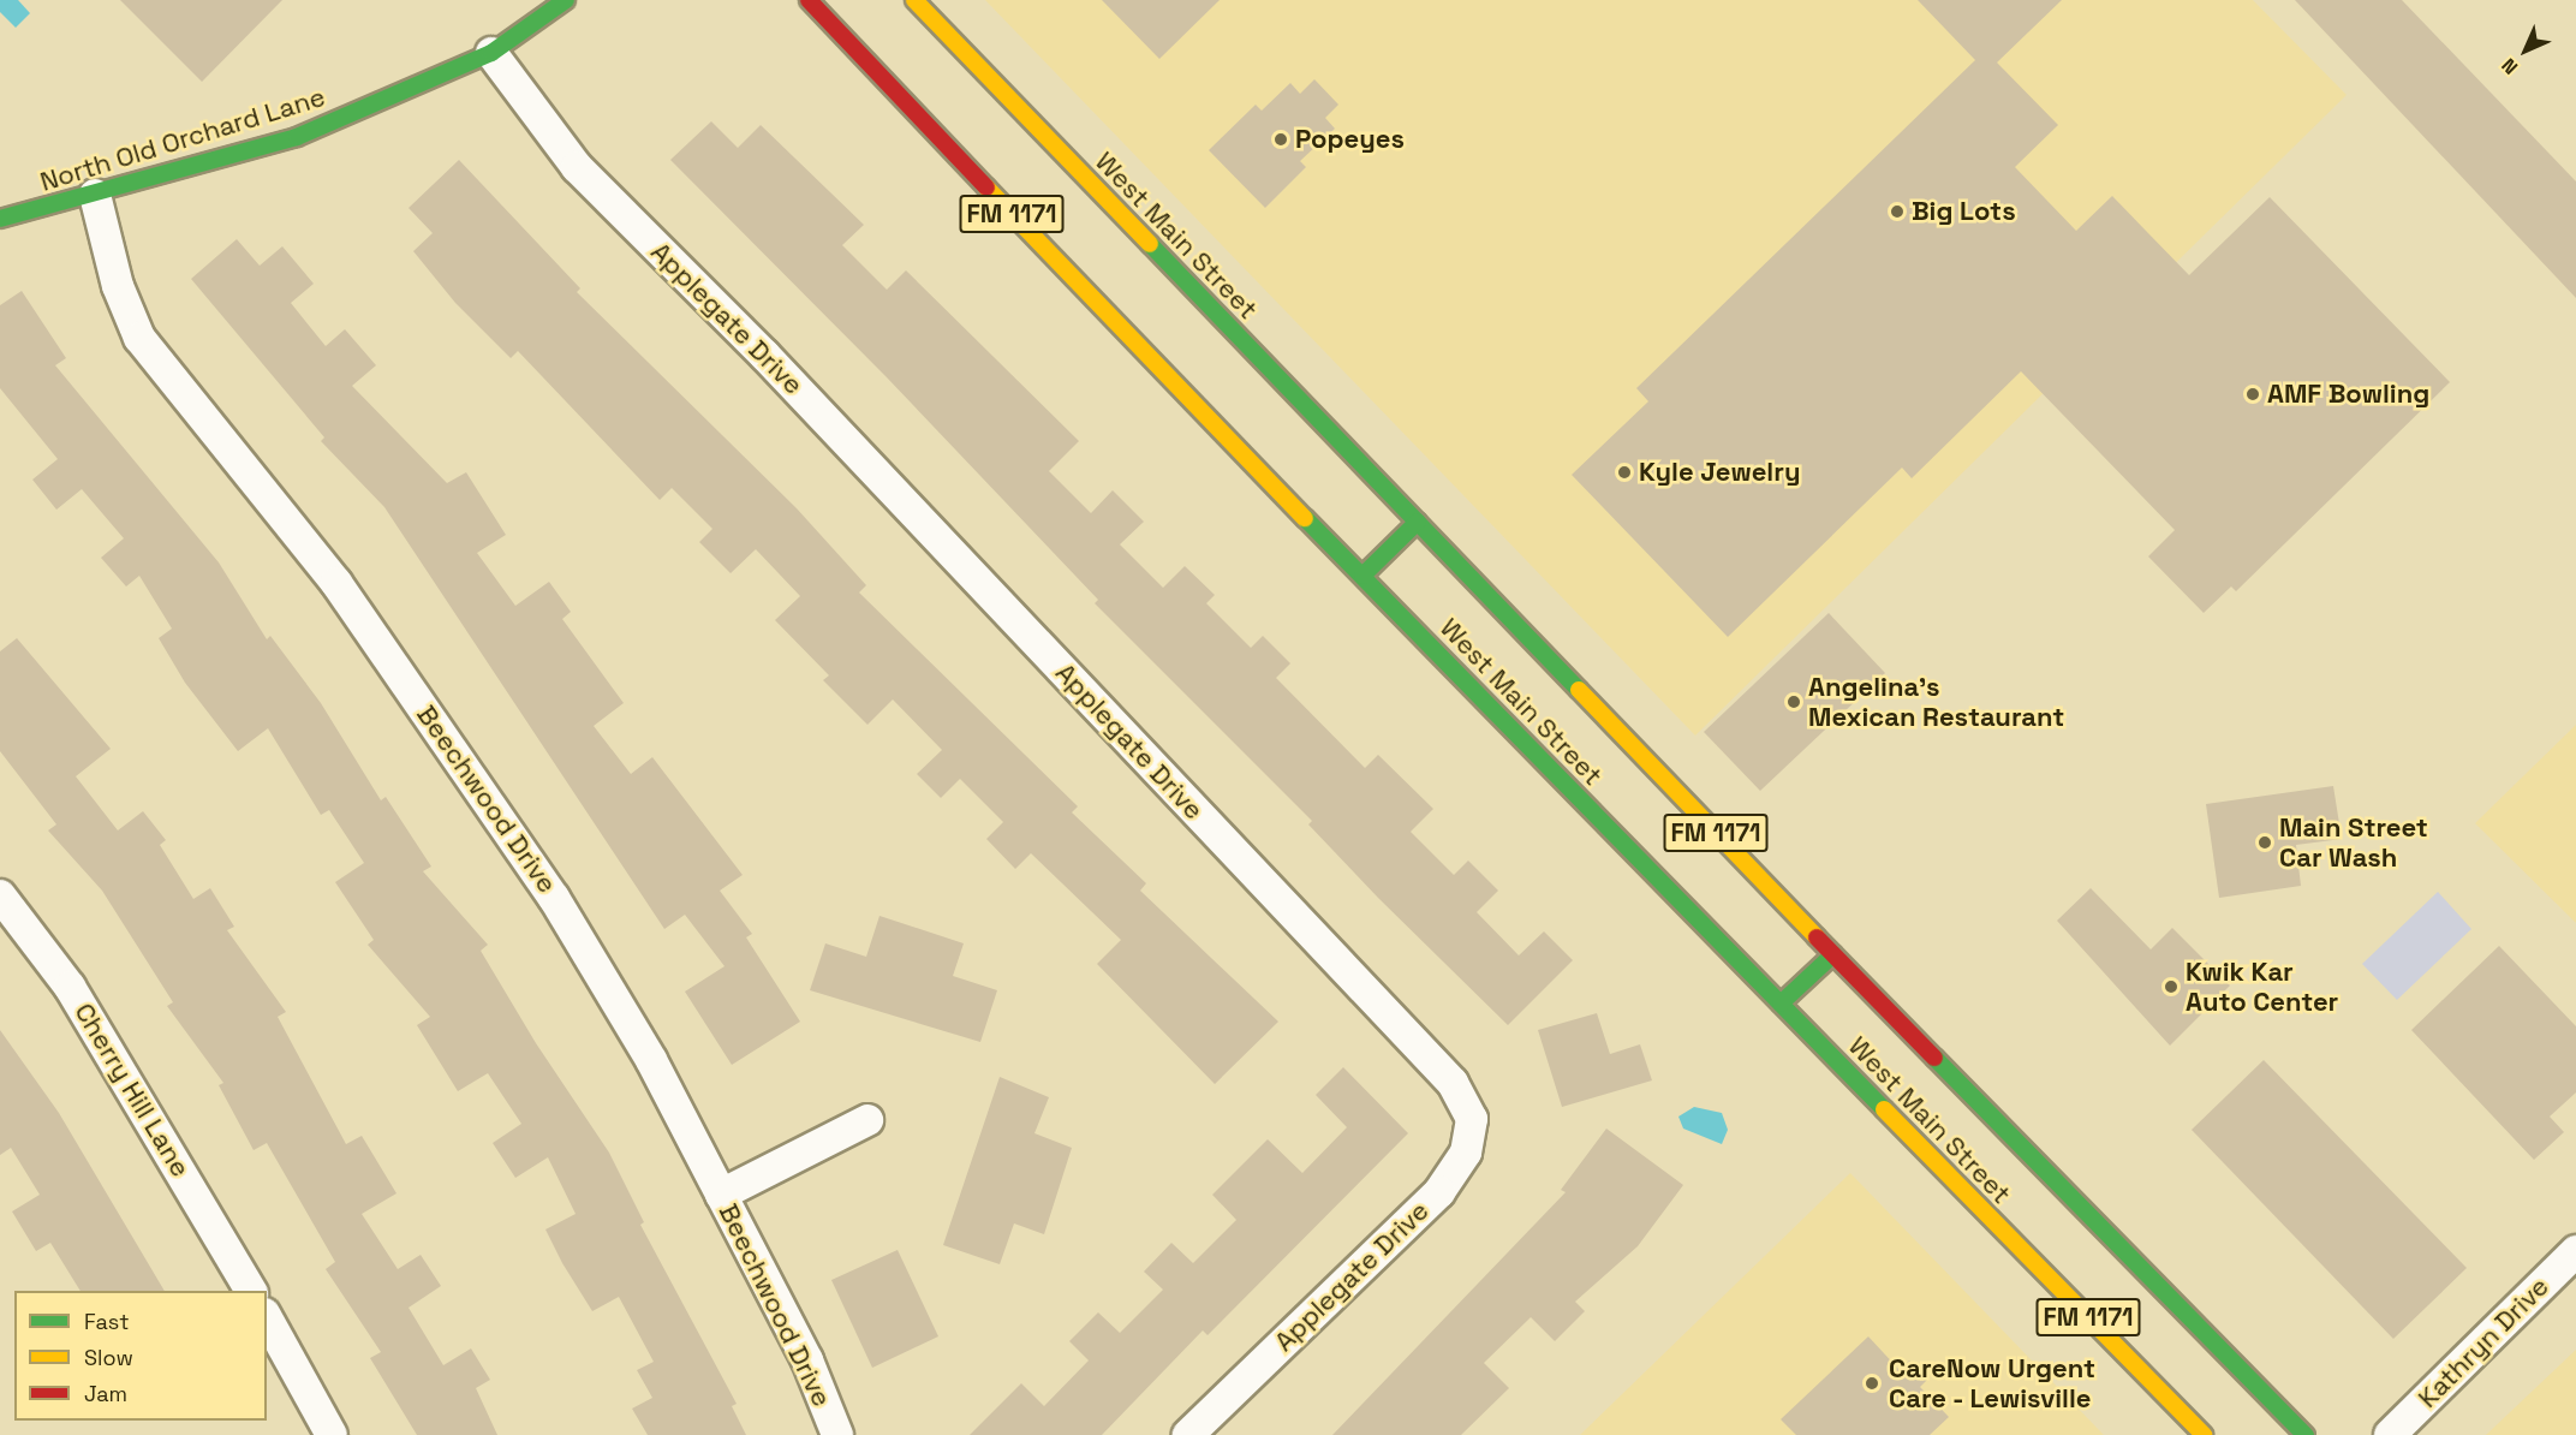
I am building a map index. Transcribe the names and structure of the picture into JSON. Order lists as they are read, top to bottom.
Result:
{
  "streets": {
    "main road": ["North Old Orchard Lane", "FM 1171", "West Main Street"],
    "street": [
      "Applegate Drive",
      "Beechwood Drive",
      "Cherry Hill Lane",
      "Kathryn Drive"
    ]
  },
  "crossings": [
    ["North Old Orchard Lane", "Applegate Drive"],
    ["North Old Orchard Lane", "Beechwood Drive"]
  ],
  "places": [
    "Popeyes",
    "Big Lots",
    "AMF Bowling",
    "Kyle Jewelry",
    "Angelina's Mexican Restaurant",
    "Main Street Car Wash",
    "Kwik Kar Auto Center",
    "CareNow Urgent Care - Lewisville"
  ],
  "legend": ["Fast", "Slow", "Jam"],
  "north": "bottom left"
}
